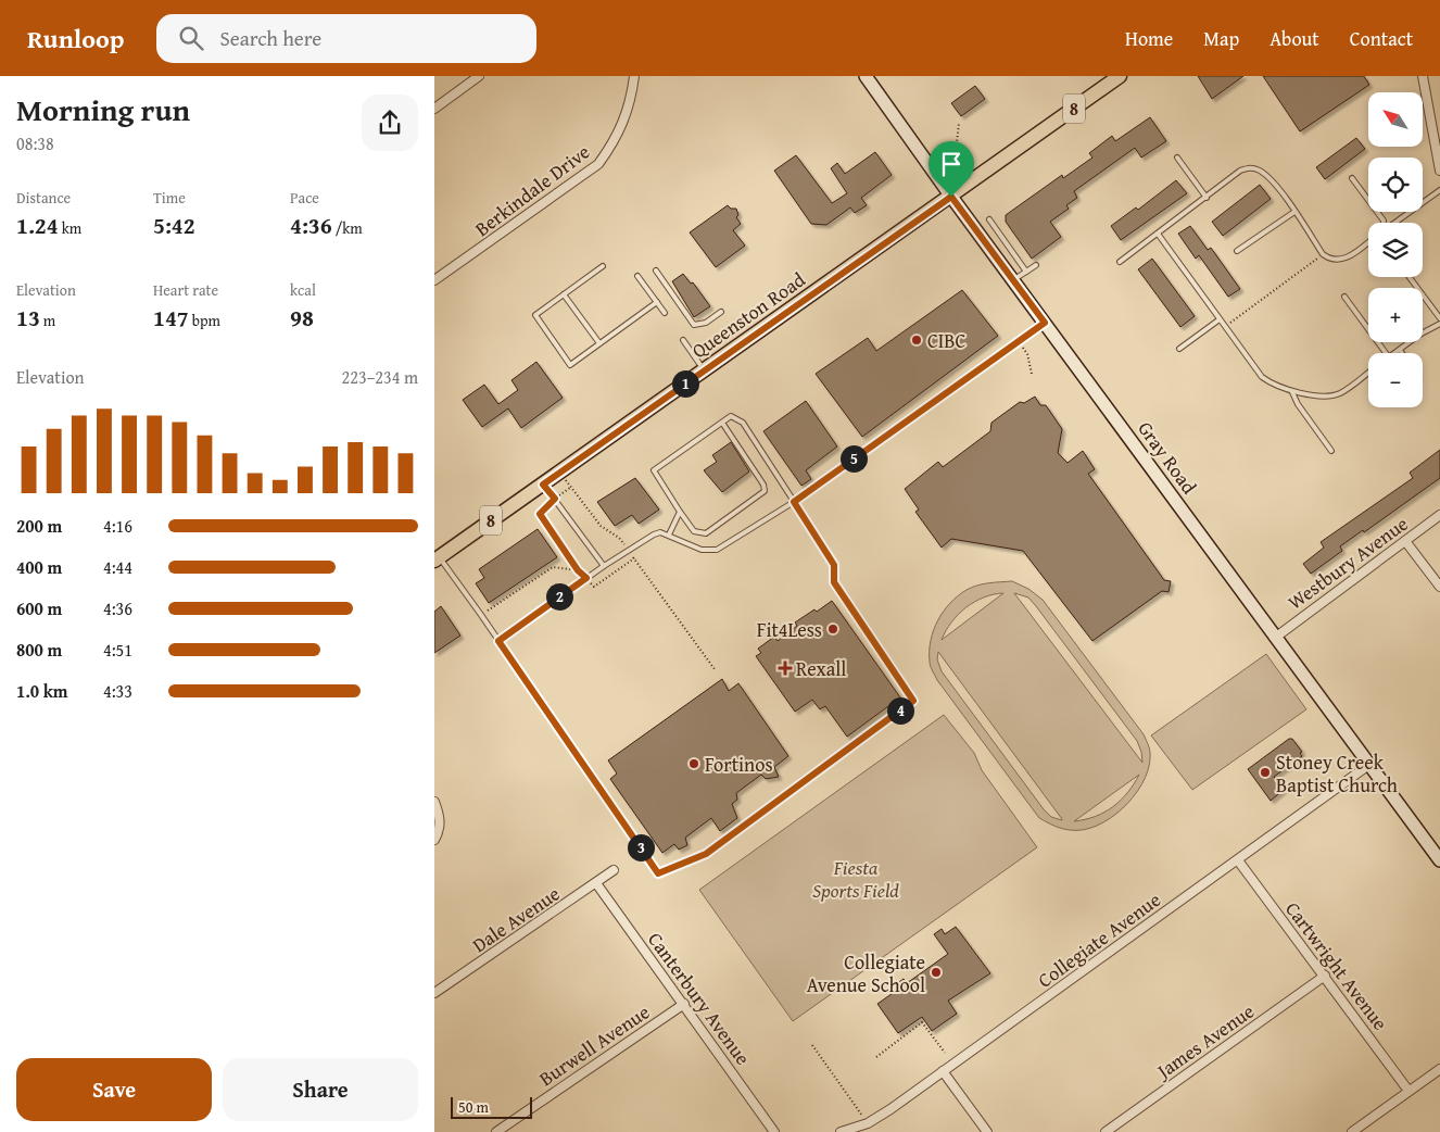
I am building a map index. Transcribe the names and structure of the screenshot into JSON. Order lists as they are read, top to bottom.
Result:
{
  "streets": {
    "main road": ["8", "Queenston Road", "Gray Road"],
    "street": [
      "Berkindale Drive",
      "Westbury Avenue",
      "Dale Avenue",
      "Collegiate Avenue",
      "Cartwright Avenue",
      "Canterbury Avenue",
      "James Avenue",
      "Burwell Avenue"
    ]
  },
  "crossings": [
    ["8", "Queenston Road"],
    ["8", "Gray Road"],
    ["Queenston Road", "Gray Road"],
    ["Gray Road", "Westbury Avenue"],
    ["Gray Road", "Collegiate Avenue"],
    ["Dale Avenue", "Canterbury Avenue"],
    ["Collegiate Avenue", "Cartwright Avenue"],
    ["Cartwright Avenue", "James Avenue"],
    ["Canterbury Avenue", "Burwell Avenue"]
  ],
  "parks": ["Fiesta Sports Field"],
  "places": {
    "other": [
      "CIBC",
      "Fit4Less",
      "Fortinos",
      "Stoney Creek Baptist Church",
      "Collegiate Avenue School"
    ],
    "health": ["Rexall"]
  },
  "scale_bar": "50 m",
  "north": "top left",
  "page": {
    "header": "Runloop",
    "search": "Search here",
    "nav": [
      "Home",
      "Map",
      "About",
      "Contact"
    ],
    "heading": ["Morning run", "08:38"],
    "map_buttons": ["+", "−"],
    "stats": [
      ["Distance", "1.24 km"],
      ["Time", "5:42"],
      ["Pace", "4:36 /km"],
      ["Elevation", "13 m"],
      ["Heart rate", "147 bpm"],
      ["kcal", "98"]
    ],
    "chart": ["Elevation", "223–234 m"],
    "pins": [
      "1",
      "5",
      "2",
      "4",
      "3"
    ],
    "list": [
      {
        "name": "200 m",
        "note": "4:16"
      },
      {
        "name": "400 m",
        "note": "4:44"
      },
      {
        "name": "600 m",
        "note": "4:36"
      },
      {
        "name": "800 m",
        "note": "4:51"
      },
      {
        "name": "1.0 km",
        "note": "4:33"
      }
    ],
    "buttons": ["Save", "Share"],
    "scale": "50 m"
  }
}
